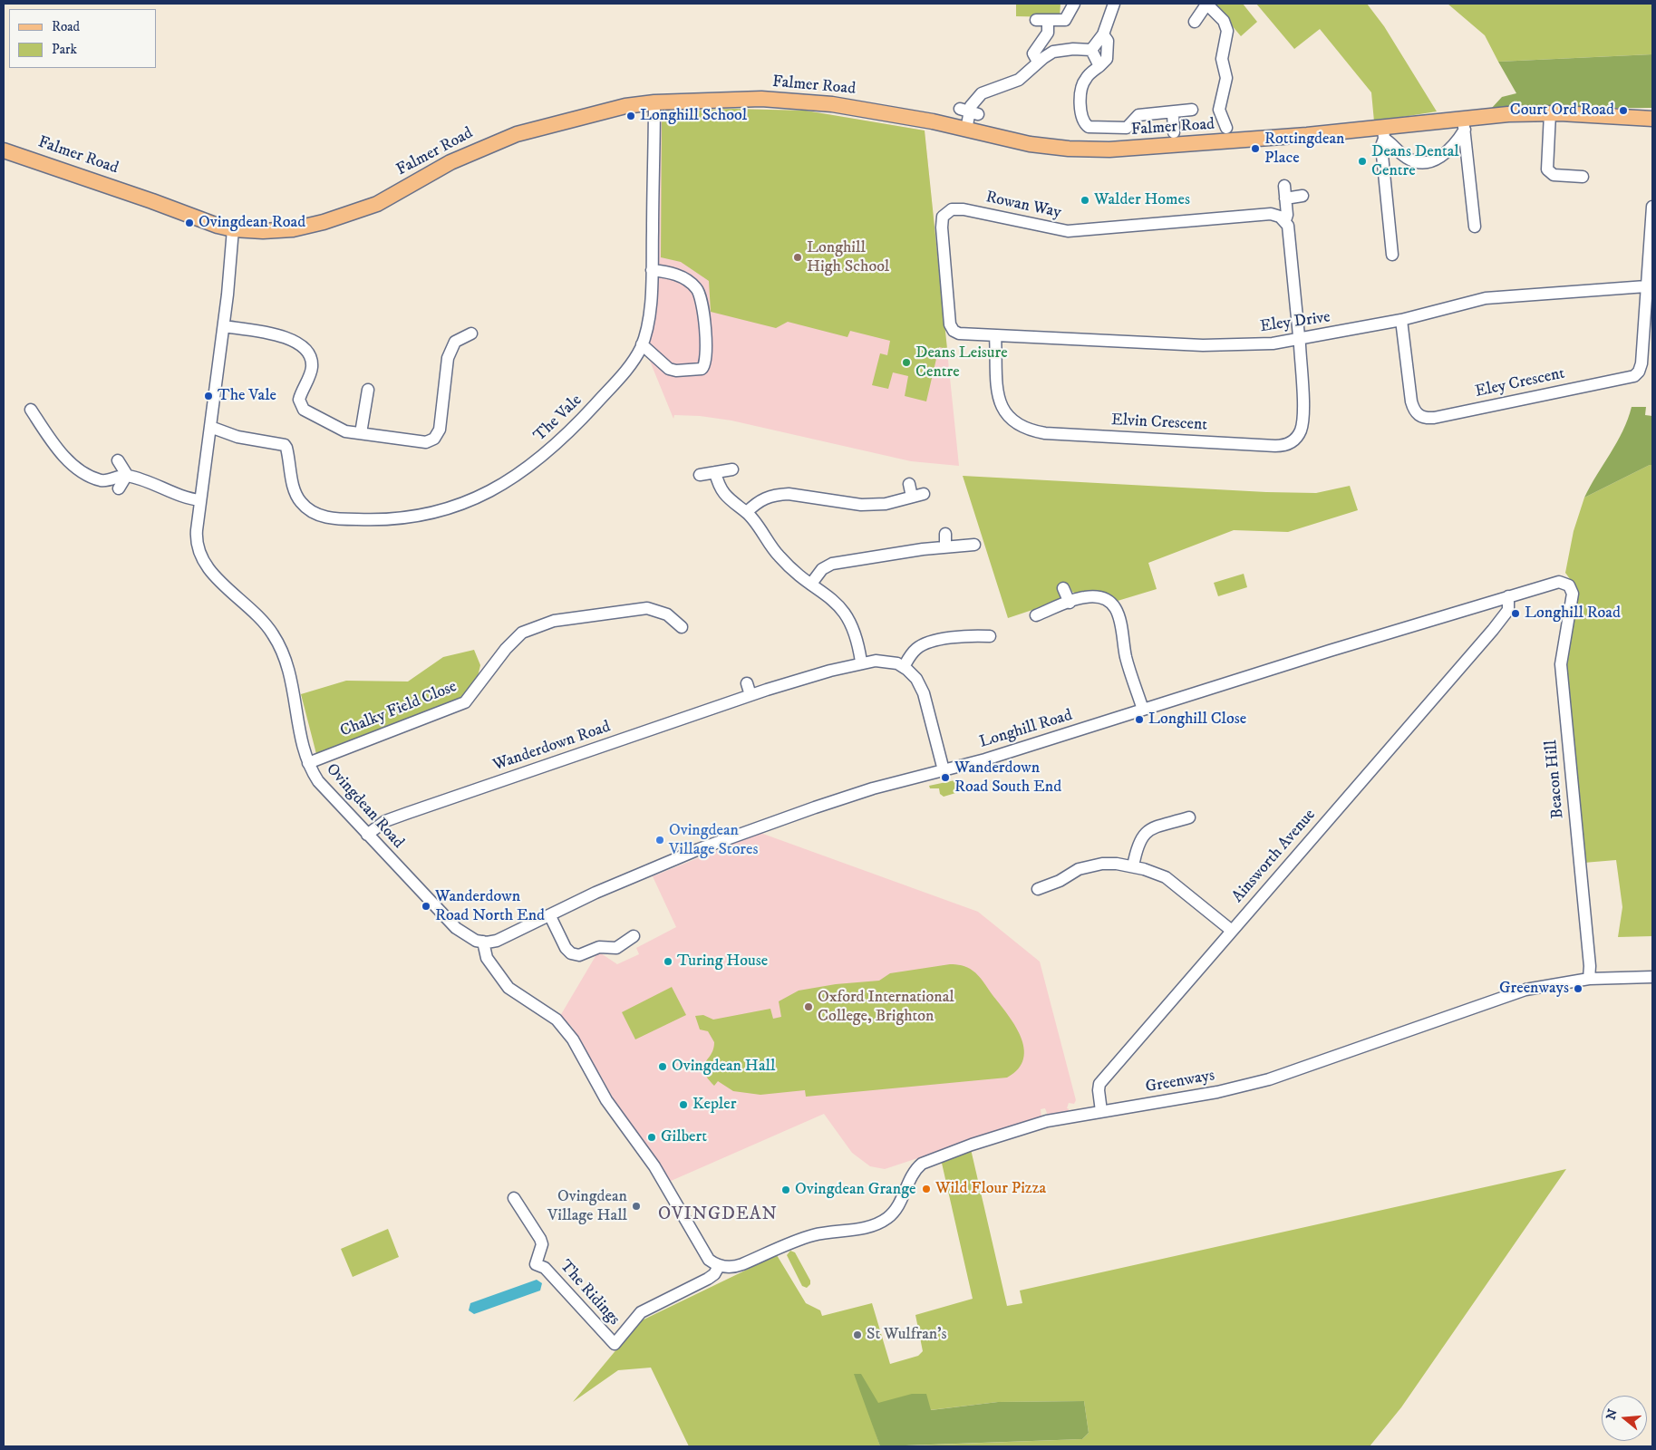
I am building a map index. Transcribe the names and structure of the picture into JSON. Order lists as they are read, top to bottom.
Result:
{
  "streets": {
    "main road": ["Falmer Road"],
    "street": [
      "Rowan Way",
      "Eley Drive",
      "Eley Crescent",
      "The Vale",
      "Elvin Crescent",
      "Chalky Field Close",
      "Longhill Road",
      "Wanderdown Road",
      "Beacon Hill",
      "Ovingdean Road",
      "Ainsworth Avenue",
      "Greenways",
      "The Ridings"
    ]
  },
  "crossings": [
    ["Falmer Road", "The Vale"],
    ["Falmer Road", "Ovingdean Road"],
    ["Rowan Way", "Eley Drive"],
    ["Eley Drive", "Eley Crescent"],
    ["Eley Drive", "Elvin Crescent"],
    ["The Vale", "Ovingdean Road"],
    ["Chalky Field Close", "Ovingdean Road"],
    ["Longhill Road", "Beacon Hill"],
    ["Longhill Road", "Ovingdean Road"],
    ["Longhill Road", "Ainsworth Avenue"],
    ["Wanderdown Road", "Ovingdean Road"],
    ["Beacon Hill", "Greenways"],
    ["Ainsworth Avenue", "Greenways"],
    ["Greenways", "The Ridings"]
  ],
  "districts": ["OVINGDEAN"],
  "places": [
    "Court Ord Road",
    "Longhill School",
    "Rottingdean Place",
    "Deans Dental Centre",
    "Walder Homes",
    "Ovingdean Road",
    "Longhill High School",
    "Deans Leisure Centre",
    "The Vale",
    "Longhill Road",
    "Longhill Close",
    "Wanderdown Road South End",
    "Ovingdean Village Stores",
    "Wanderdown Road North End",
    "Turing House",
    "Greenways",
    "Oxford International College, Brighton",
    "Ovingdean Hall",
    "Kepler",
    "Gilbert",
    "Wild Flour Pizza",
    "Ovingdean Grange",
    "Ovingdean Village Hall",
    "St Wulfran's"
  ],
  "legend": ["Road", "Park"],
  "north": "left"
}
